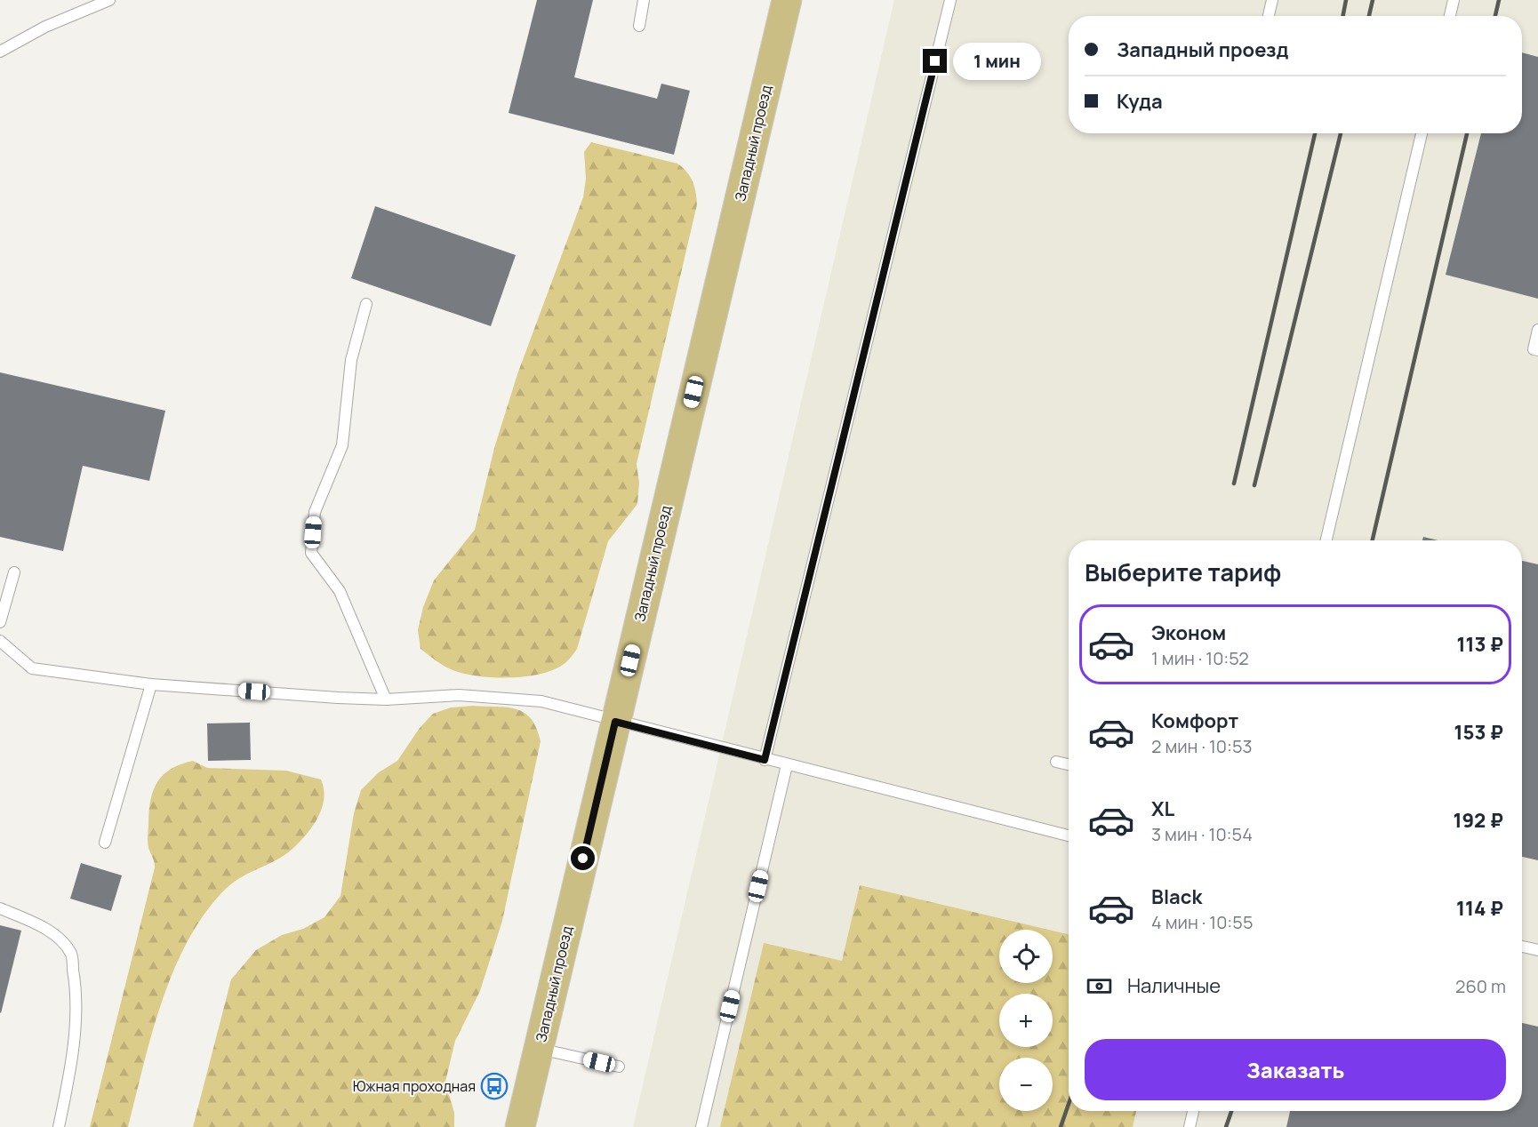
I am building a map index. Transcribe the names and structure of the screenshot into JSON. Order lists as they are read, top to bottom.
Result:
{
  "streets": {
    "main road": ["Западный проезд"]
  },
  "places": {
    "bus stop": ["Южная проходная"]
  },
  "page": {
    "banner": ["Западный проезд", "Куда"],
    "bubble": "1 мин",
    "heading": "Выберите тариф",
    "list": [
      {
        "name": "Эконом",
        "note": "1 мин · 10:52",
        "value": "113 ₽"
      },
      {
        "name": "Комфорт",
        "note": "2 мин · 10:53",
        "value": "153 ₽"
      },
      {
        "name": "XL",
        "note": "3 мин · 10:54",
        "value": "192 ₽"
      },
      {
        "name": "Black",
        "note": "4 мин · 10:55",
        "value": "114 ₽"
      }
    ],
    "map_buttons": ["+", "−"],
    "pay": ["Наличные", "260 m"],
    "buttons": "Заказать"
  }
}
